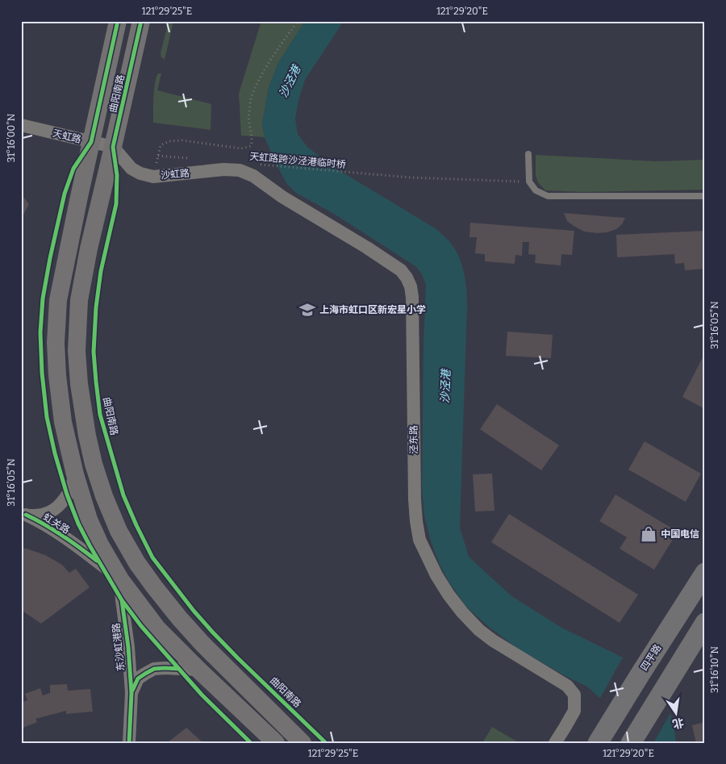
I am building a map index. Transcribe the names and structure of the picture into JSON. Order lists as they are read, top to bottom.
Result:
{
  "streets": {
    "main road": ["曲阳南路", "四平路"],
    "street": [
      "天虹路",
      "沙虹路",
      "泾东路",
      "虹关路",
      "东沙虹港路"
    ],
    "path": ["天虹路跨沙泾港临时桥"]
  },
  "crossings": [
    ["曲阳南路", "天虹路"],
    ["曲阳南路", "沙虹路"],
    ["曲阳南路", "虹关路"],
    ["曲阳南路", "东沙虹港路"],
    ["天虹路", "沙虹路"],
    ["沙虹路", "泾东路"],
    ["虹关路", "东沙虹港路"]
  ],
  "water": ["沙泾港"],
  "places": {
    "school or university": ["上海市虹口区新宏星小学"],
    "shop": ["中国电信"]
  },
  "north": "bottom",
  "coordinates": [
    "121°29'25\"E",
    "121°29'20\"E",
    "31°16'00\"N",
    "31°16'05\"N",
    "31°16'10\"N"
  ]
}
